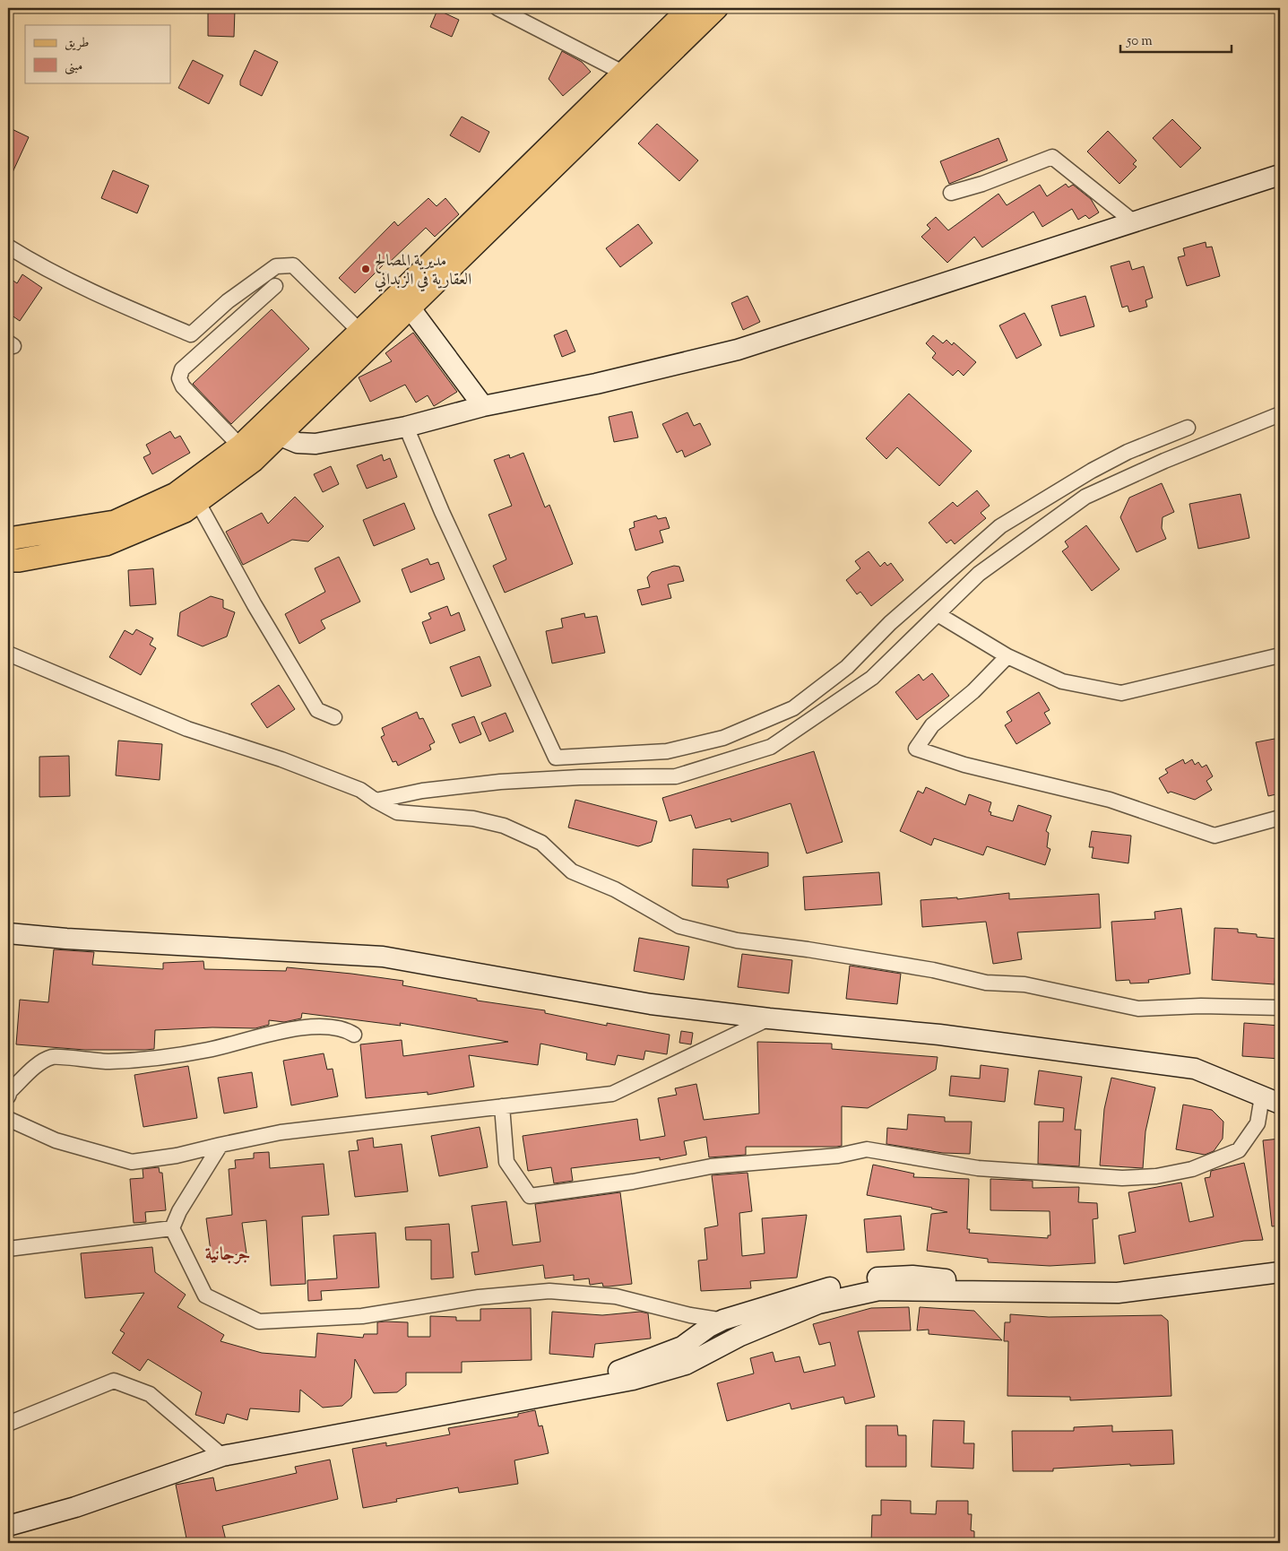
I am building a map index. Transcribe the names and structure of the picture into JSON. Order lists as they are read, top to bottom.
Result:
{
  "districts": ["جرجانية"],
  "places": ["مديرية المصالح العقارية في الزبداني"],
  "legend": ["طريق", "مبنى"],
  "scale_bar": "50 m"
}
